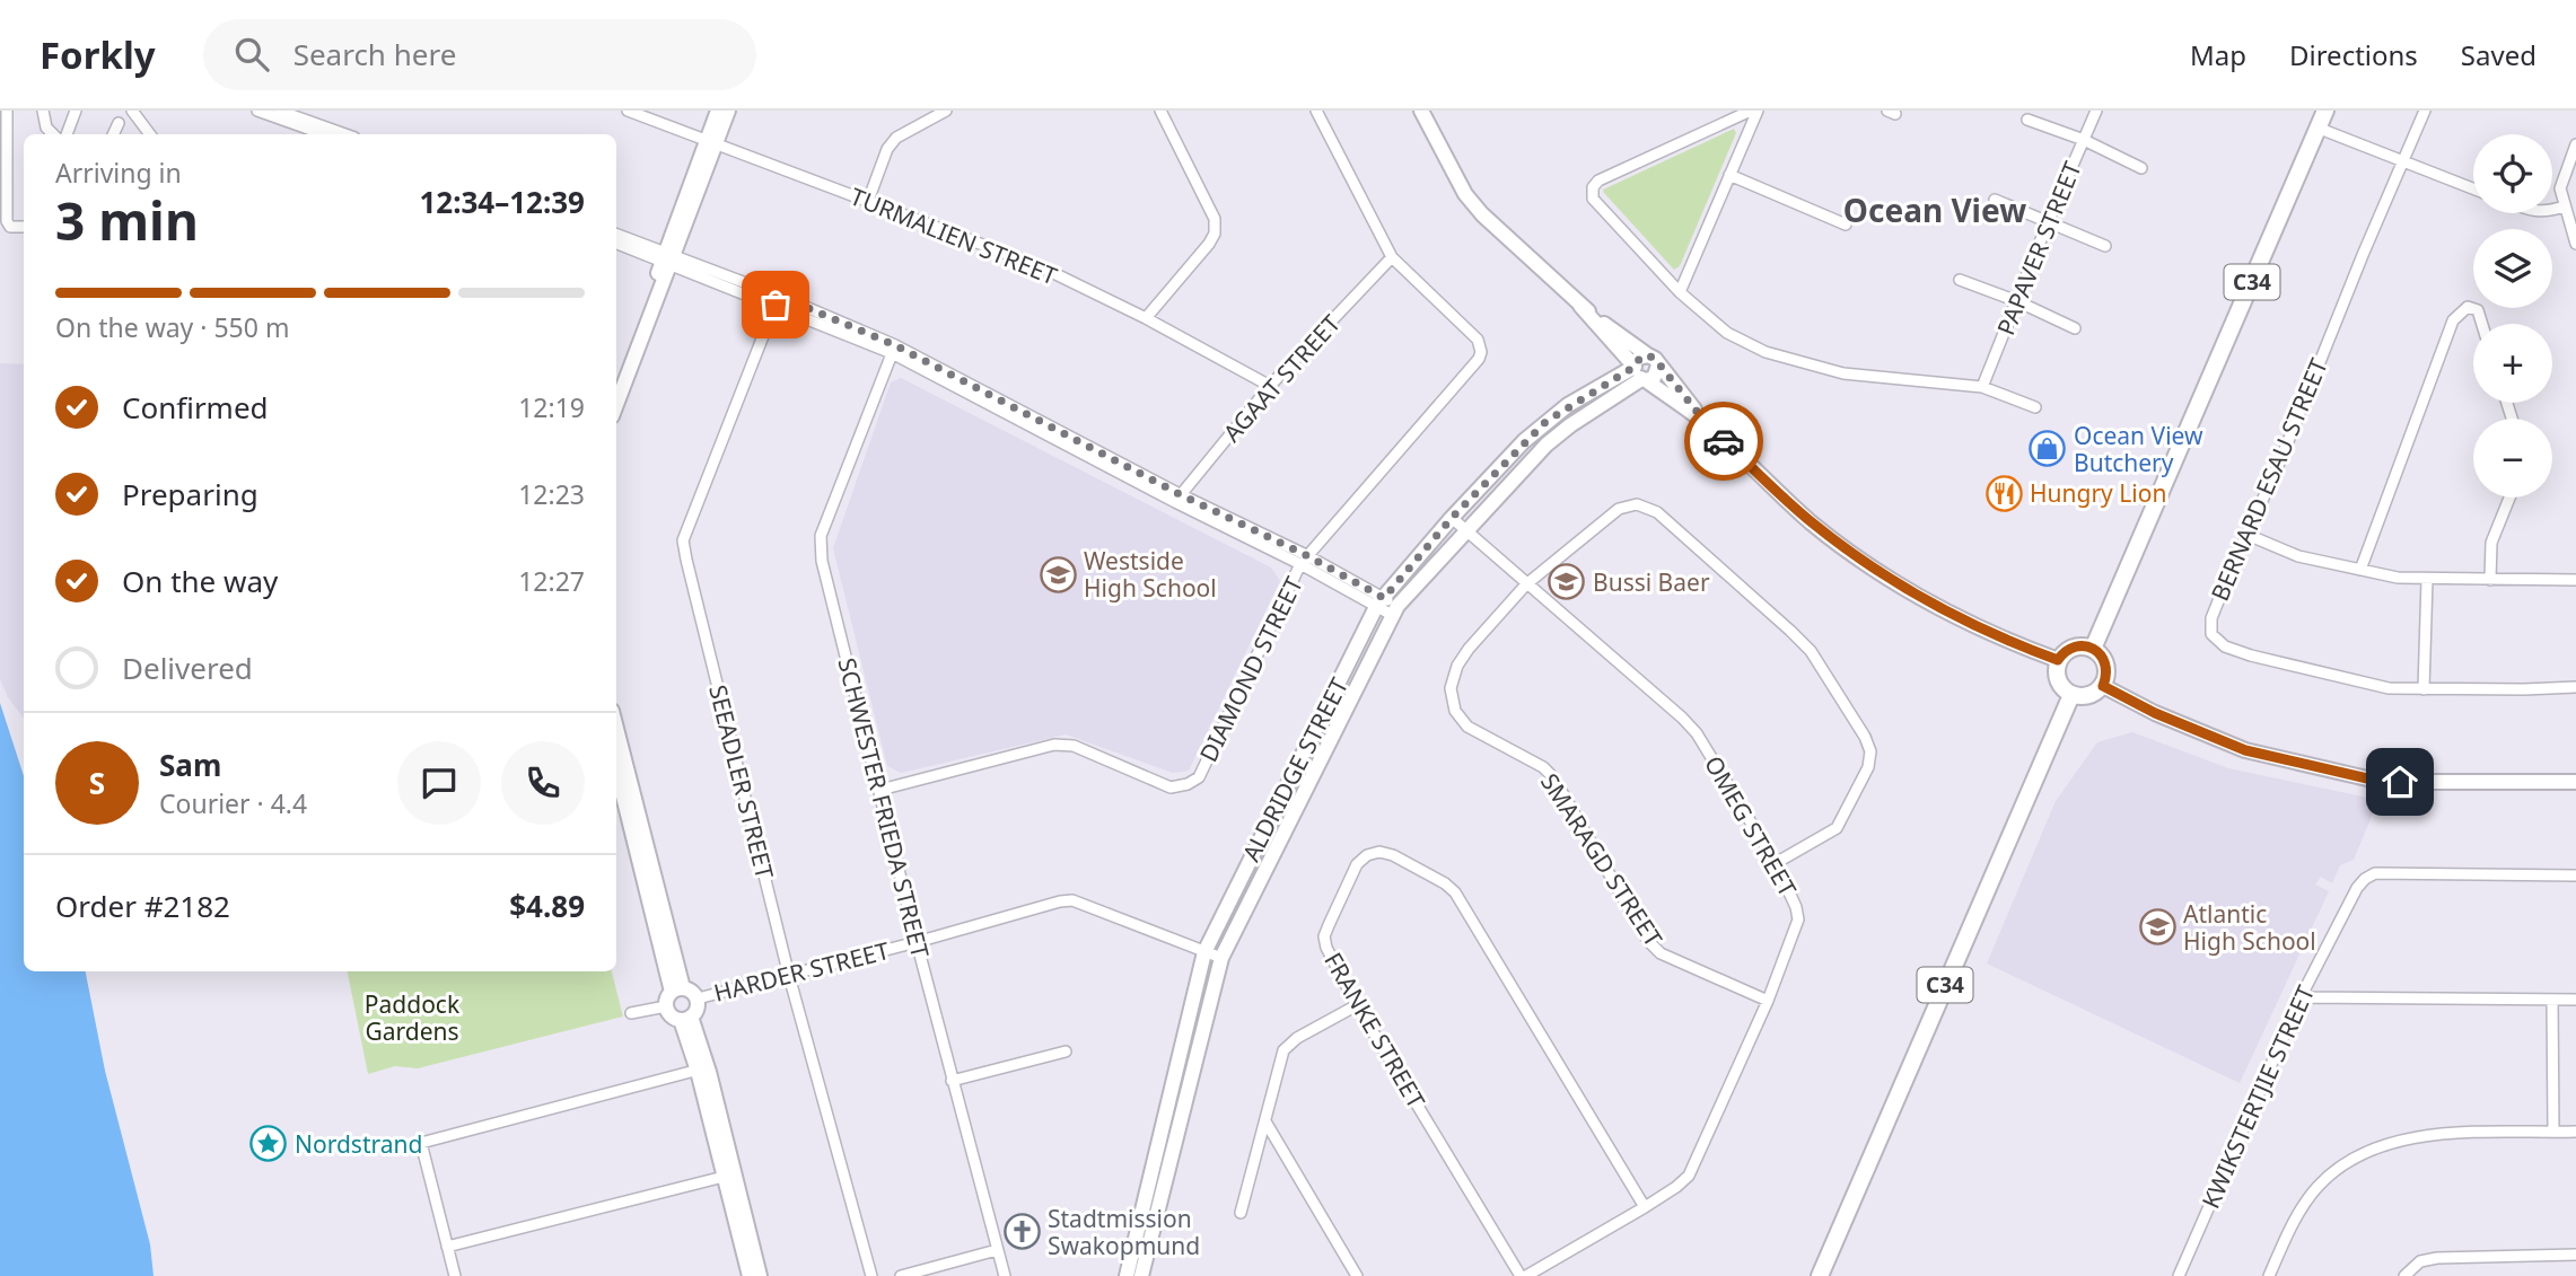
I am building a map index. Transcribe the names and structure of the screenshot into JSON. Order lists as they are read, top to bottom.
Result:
{
  "streets": {
    "main road": ["C34"],
    "street": [
      "TURMALIEN STREET",
      "PAPAVER STREET",
      "AGAAT STREET",
      "BERNARD ESAU STREET",
      "DIAMOND STREET",
      "ALDRIDGE STREET",
      "SEEADLER STREET",
      "SCHWESTER FRIEDA STREET",
      "OMEG STREET",
      "SMARAGD STREET",
      "HARDER STREET",
      "FRANKE STREET",
      "KWIKSTERTJIE STREET"
    ]
  },
  "crossings": [
    ["TURMALIEN STREET", "AGAAT STREET"],
    ["AGAAT STREET", "DIAMOND STREET"],
    ["DIAMOND STREET", "SCHWESTER FRIEDA STREET"],
    ["ALDRIDGE STREET", "OMEG STREET"],
    ["ALDRIDGE STREET", "HARDER STREET"],
    ["SEEADLER STREET", "HARDER STREET"],
    ["SCHWESTER FRIEDA STREET", "HARDER STREET"],
    ["OMEG STREET", "SMARAGD STREET"],
    ["OMEG STREET", "FRANKE STREET"]
  ],
  "districts": ["Ocean View"],
  "parks": ["Paddock Gardens"],
  "places": {
    "shop": ["Ocean View Butchery"],
    "restaurant": ["Hungry Lion"],
    "school or university": ["Westside High School", "Bussi Baer", "Atlantic High School"],
    "place": ["Nordstrand"],
    "church": ["Stadtmission Swakopmund"]
  },
  "page": {
    "header": "Forkly",
    "search": "Search here",
    "nav": ["Map", "Directions", "Saved"],
    "map_buttons": ["+", "−"],
    "heading": ["3 min", "Arriving in", "12:34–12:39"],
    "panel": [
      "Sam",
      "Courier · 4.4",
      "Order #2182",
      "$4.89"
    ],
    "bar": "On the way · 550 m",
    "list": [
      ["Confirmed", "12:19"],
      ["Preparing", "12:23"],
      ["On the way", "12:27"],
      "Delivered"
    ],
    "round": "S"
  }
}
